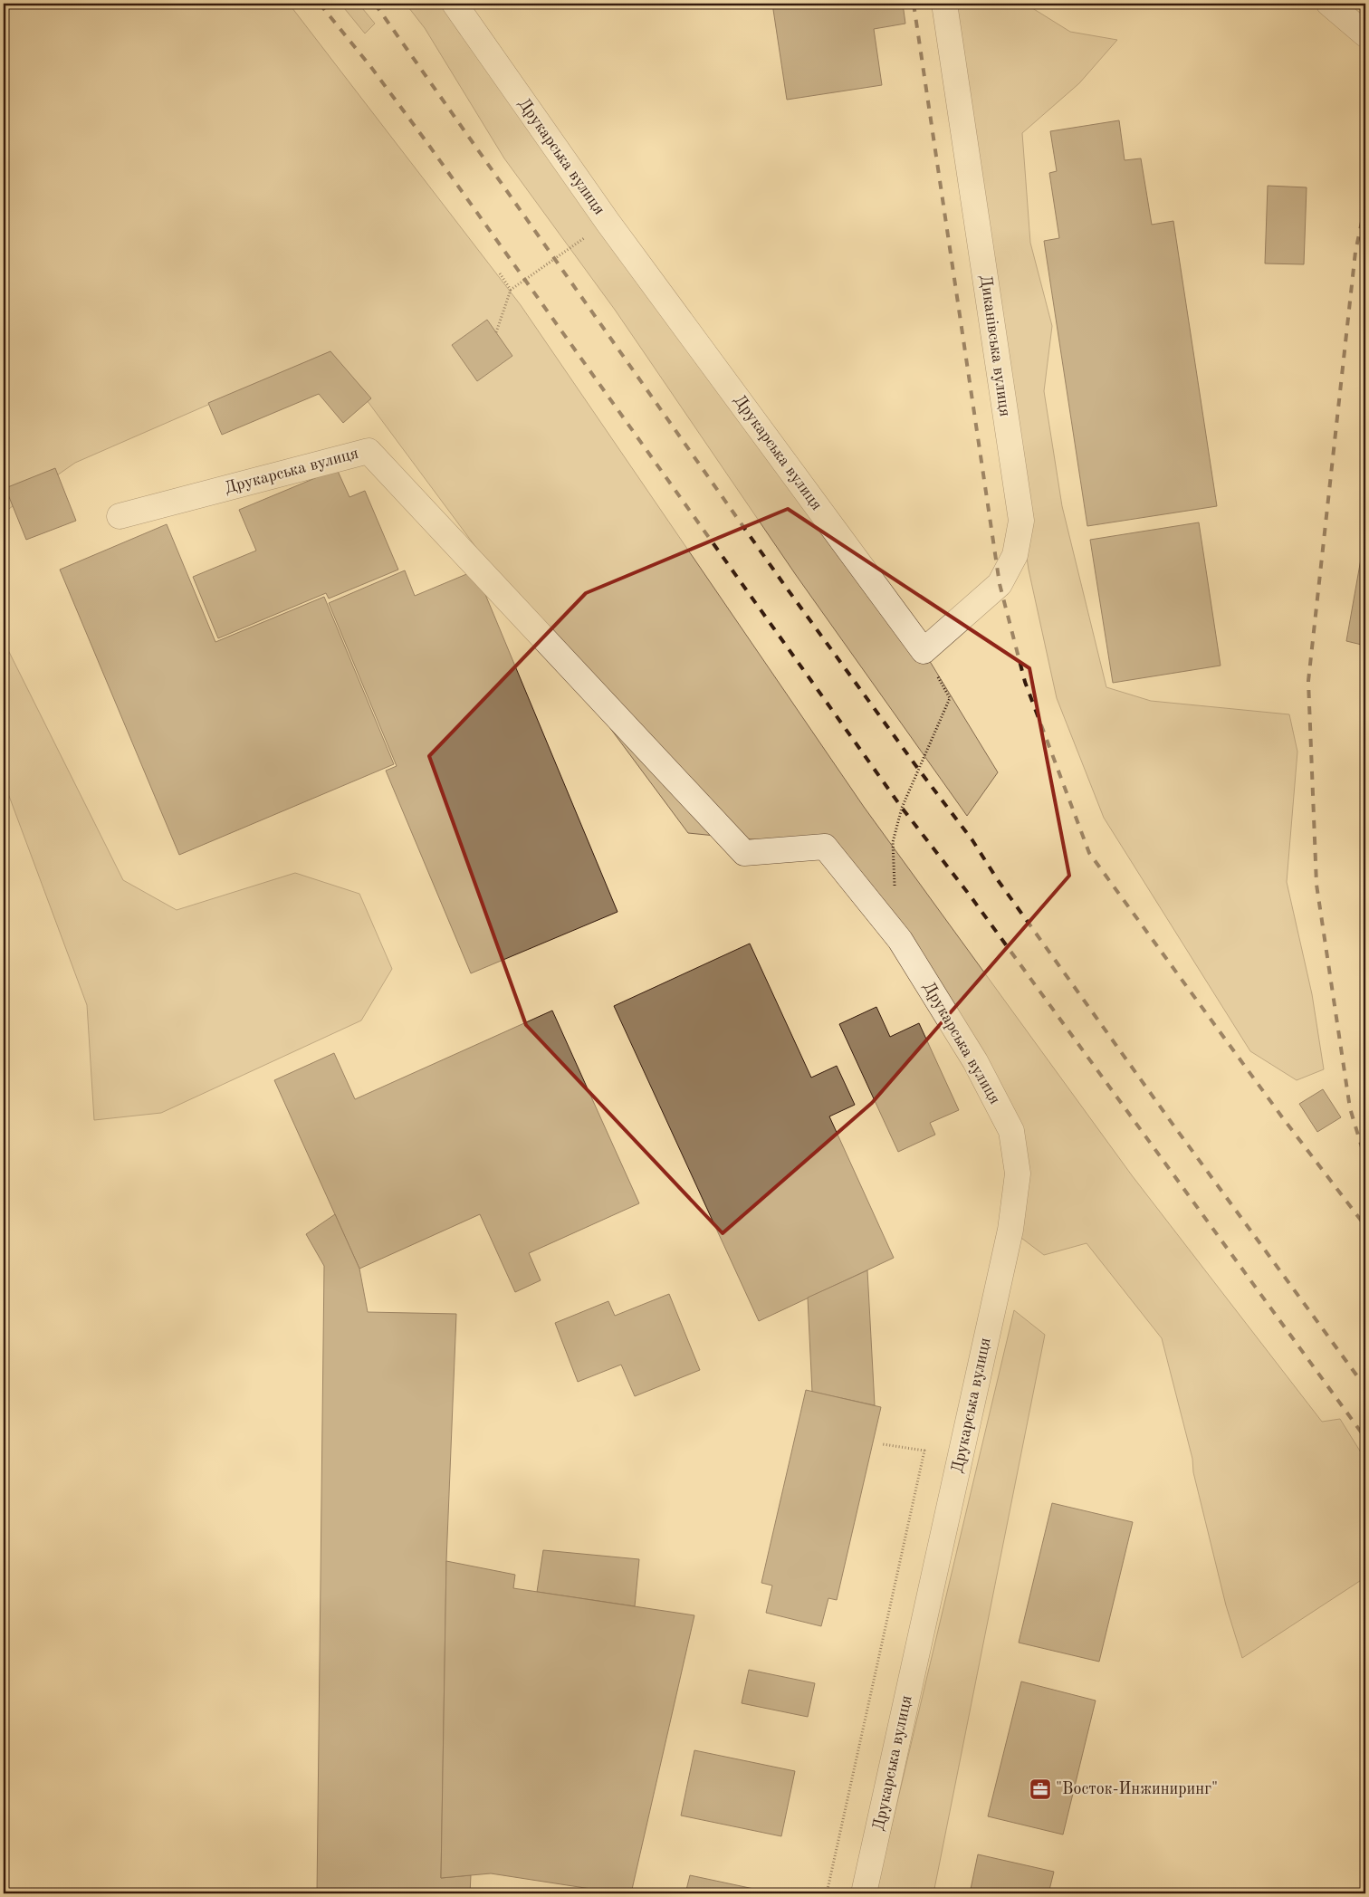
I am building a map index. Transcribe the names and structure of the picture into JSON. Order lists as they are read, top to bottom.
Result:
{
  "streets": {
    "street": ["Друкарська вулиця", "Диканівська вулиця"]
  },
  "crossings": [
    ["Друкарська вулиця", "Диканівська вулиця"]
  ],
  "places": {
    "office": ["\"Восток-Инжиниринг\""]
  }
}
